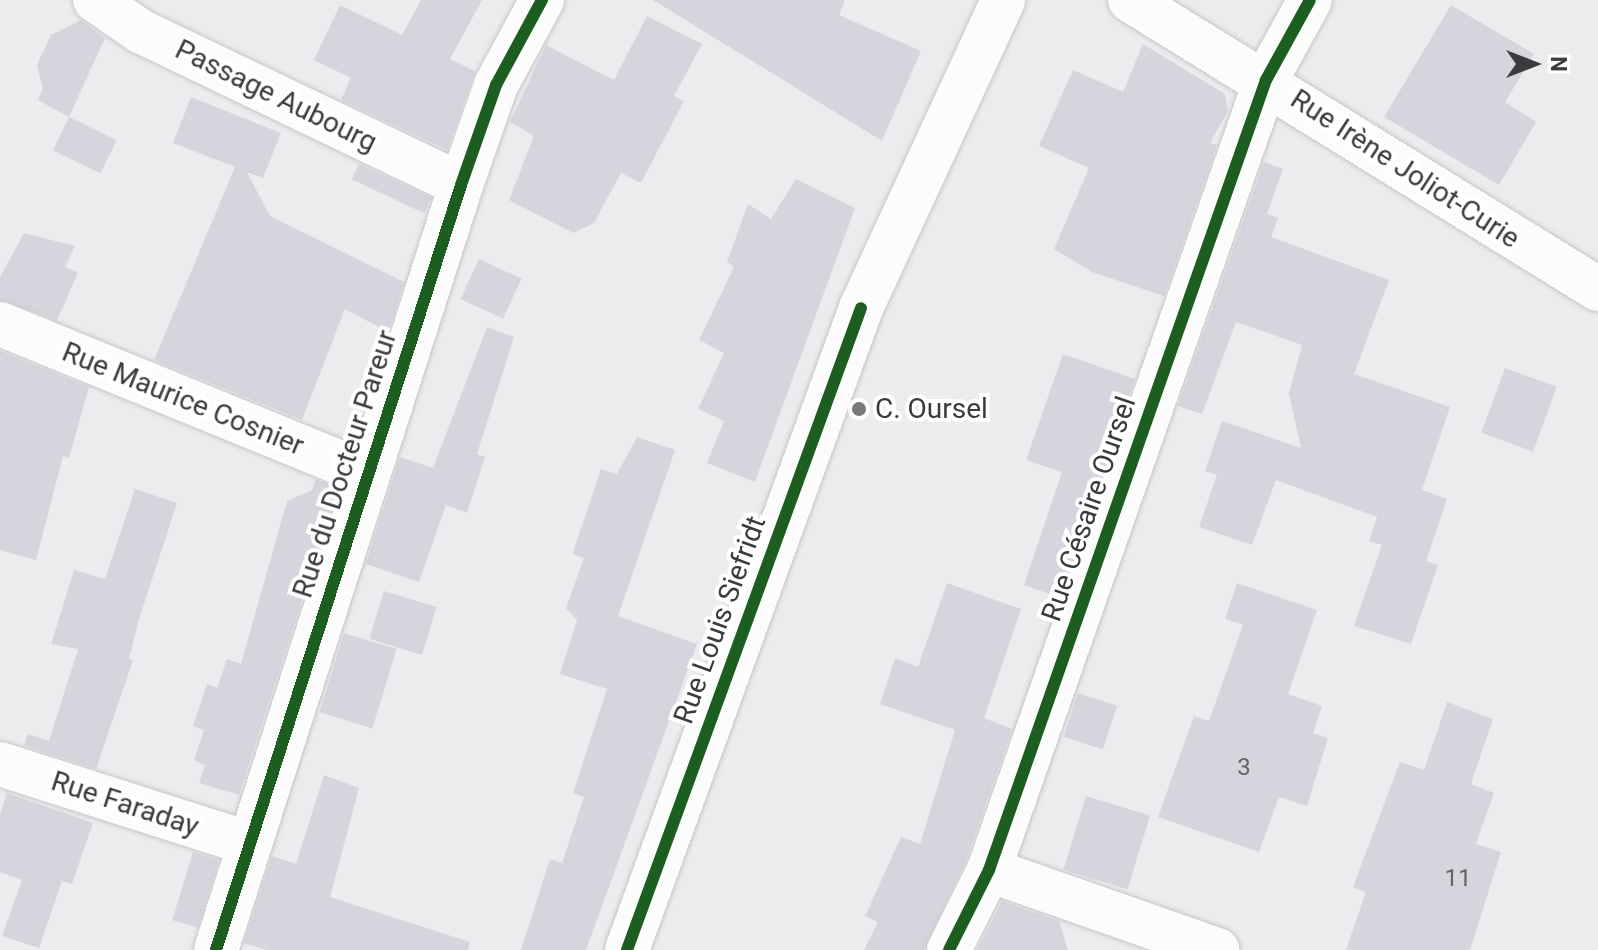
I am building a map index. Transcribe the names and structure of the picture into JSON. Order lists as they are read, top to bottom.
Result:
{
  "streets": {
    "street": [
      "Passage Aubourg",
      "Rue Irène Joliot-Curie",
      "Rue Maurice Cosnier",
      "Rue du Docteur Pareur",
      "Rue Césaire Oursel",
      "Rue Louis Siefridt",
      "Rue Faraday"
    ]
  },
  "crossings": [
    ["Passage Aubourg", "Rue du Docteur Pareur"],
    ["Rue Irène Joliot-Curie", "Rue Césaire Oursel"],
    ["Rue Maurice Cosnier", "Rue du Docteur Pareur"],
    ["Rue du Docteur Pareur", "Rue Faraday"]
  ],
  "places": ["C. Oursel"],
  "house_numbers": ["3", "11"],
  "north": "right"
}
